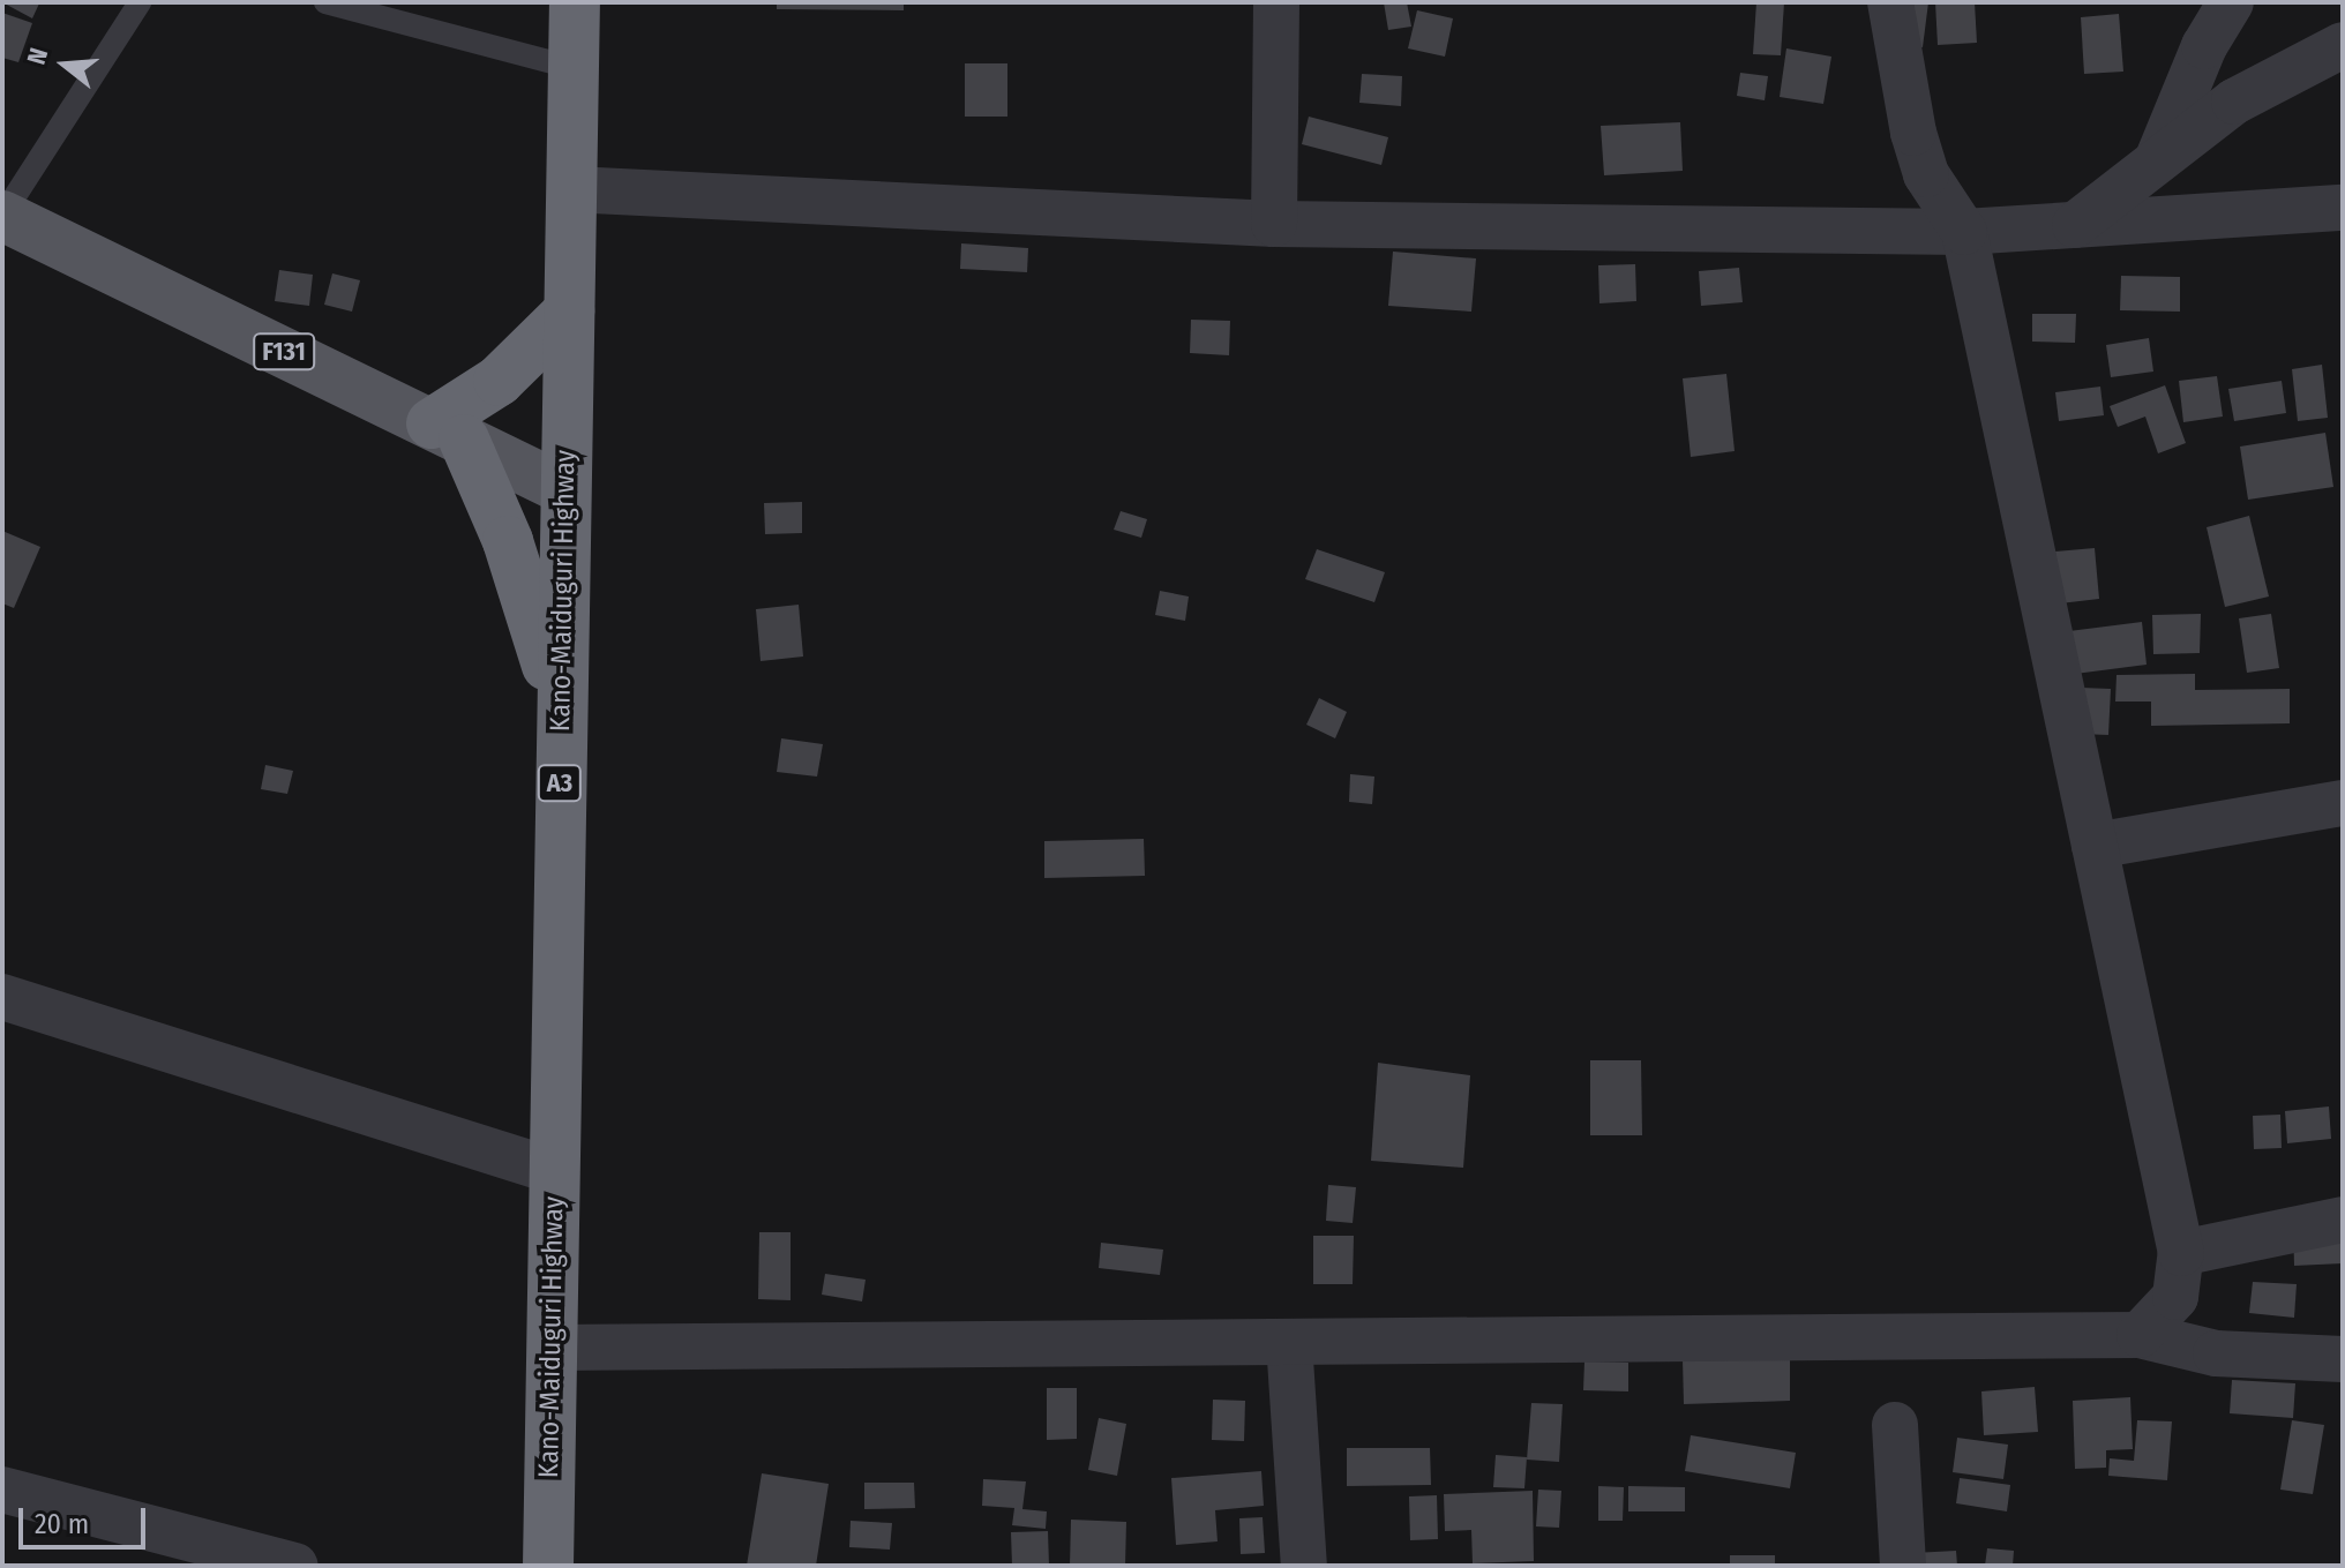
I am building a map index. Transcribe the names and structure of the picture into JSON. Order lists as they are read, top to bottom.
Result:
{
  "streets": {
    "highway": ["Kano-Maiduguri Highway", "A3"],
    "main road": ["F131"]
  },
  "crossings": [
    ["F131", "Kano-Maiduguri Highway"]
  ],
  "scale_bar": "20 m",
  "north": "left"
}
